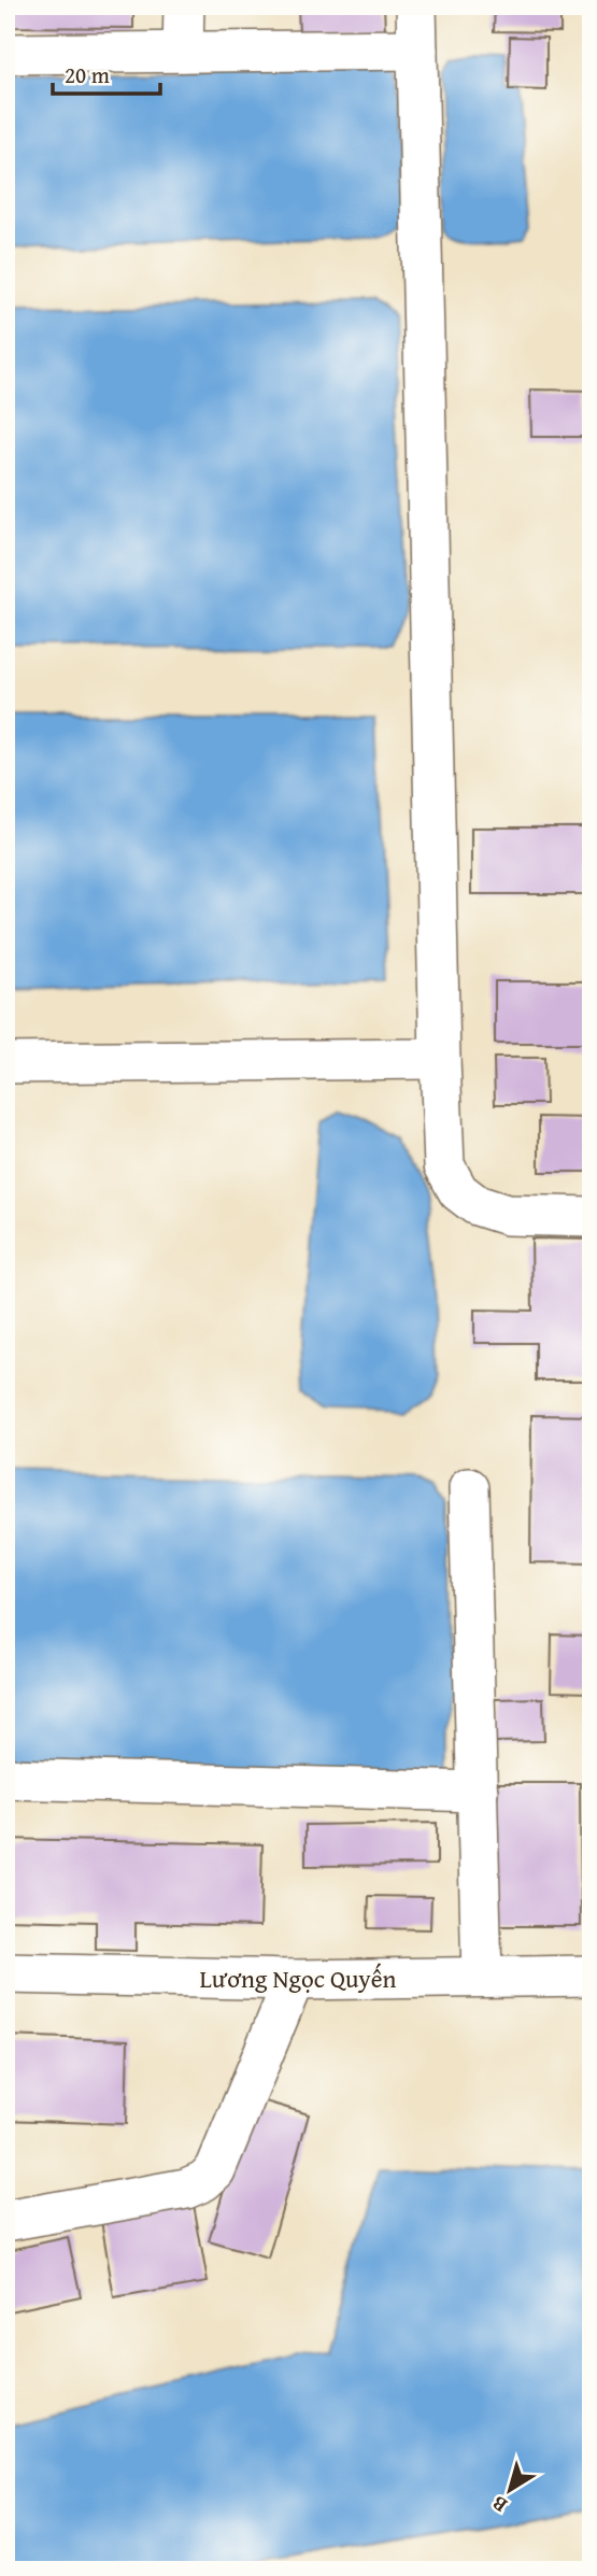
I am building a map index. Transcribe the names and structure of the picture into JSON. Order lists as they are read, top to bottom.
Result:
{
  "streets": {
    "street": ["Lương Ngọc Quyến"]
  },
  "scale_bar": "20 m",
  "north": "bottom left"
}
